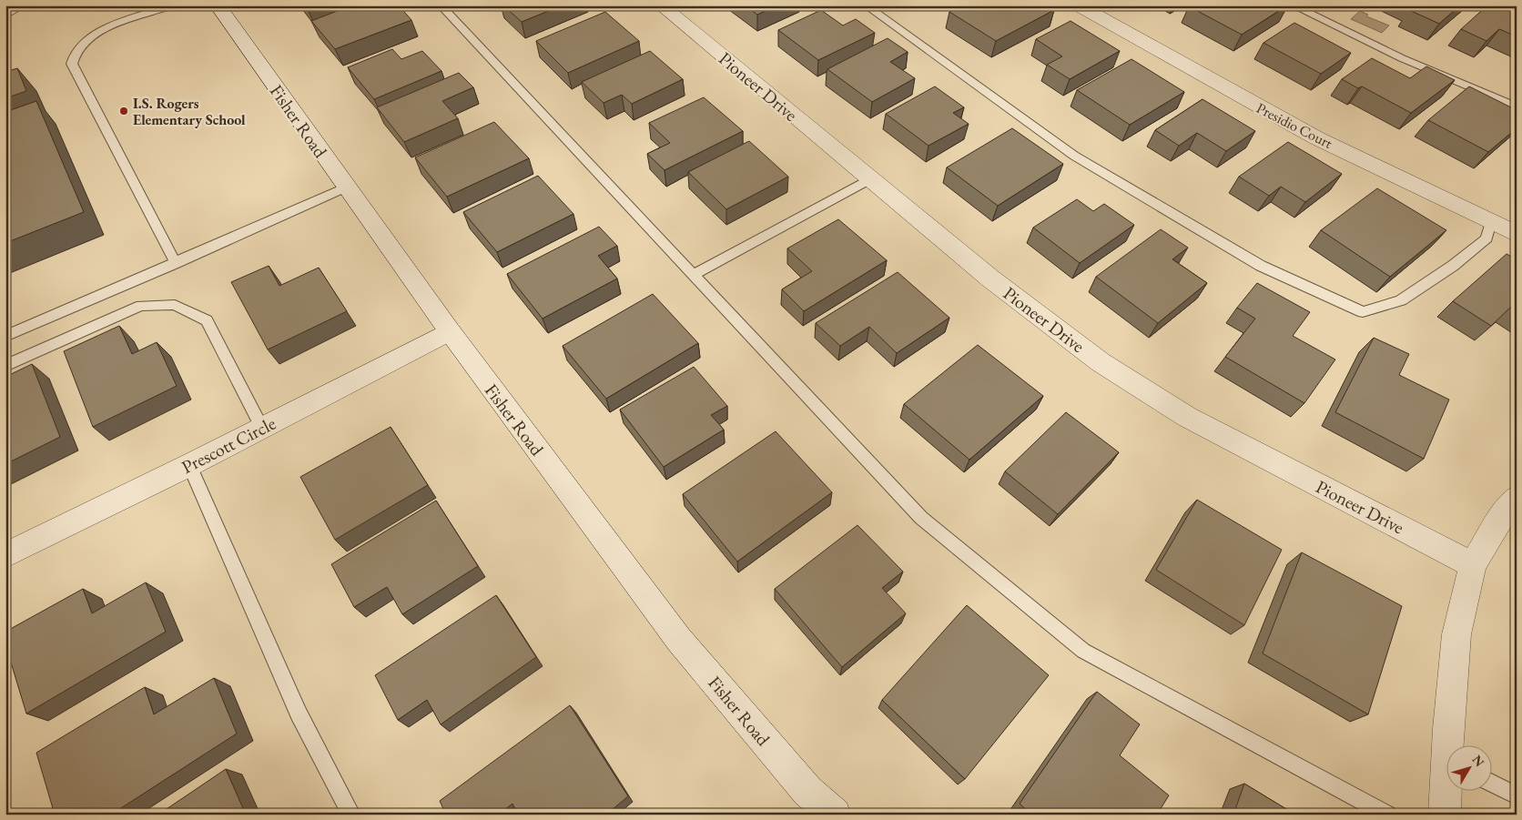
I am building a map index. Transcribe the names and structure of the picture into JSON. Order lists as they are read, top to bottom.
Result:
{
  "streets": {
    "street": [
      "Pioneer Drive",
      "Fisher Road",
      "Presidio Court",
      "Prescott Circle"
    ]
  },
  "crossings": [
    ["Fisher Road", "Prescott Circle"]
  ],
  "places": ["I.S. Rogers Elementary School"],
  "north": "top right"
}
